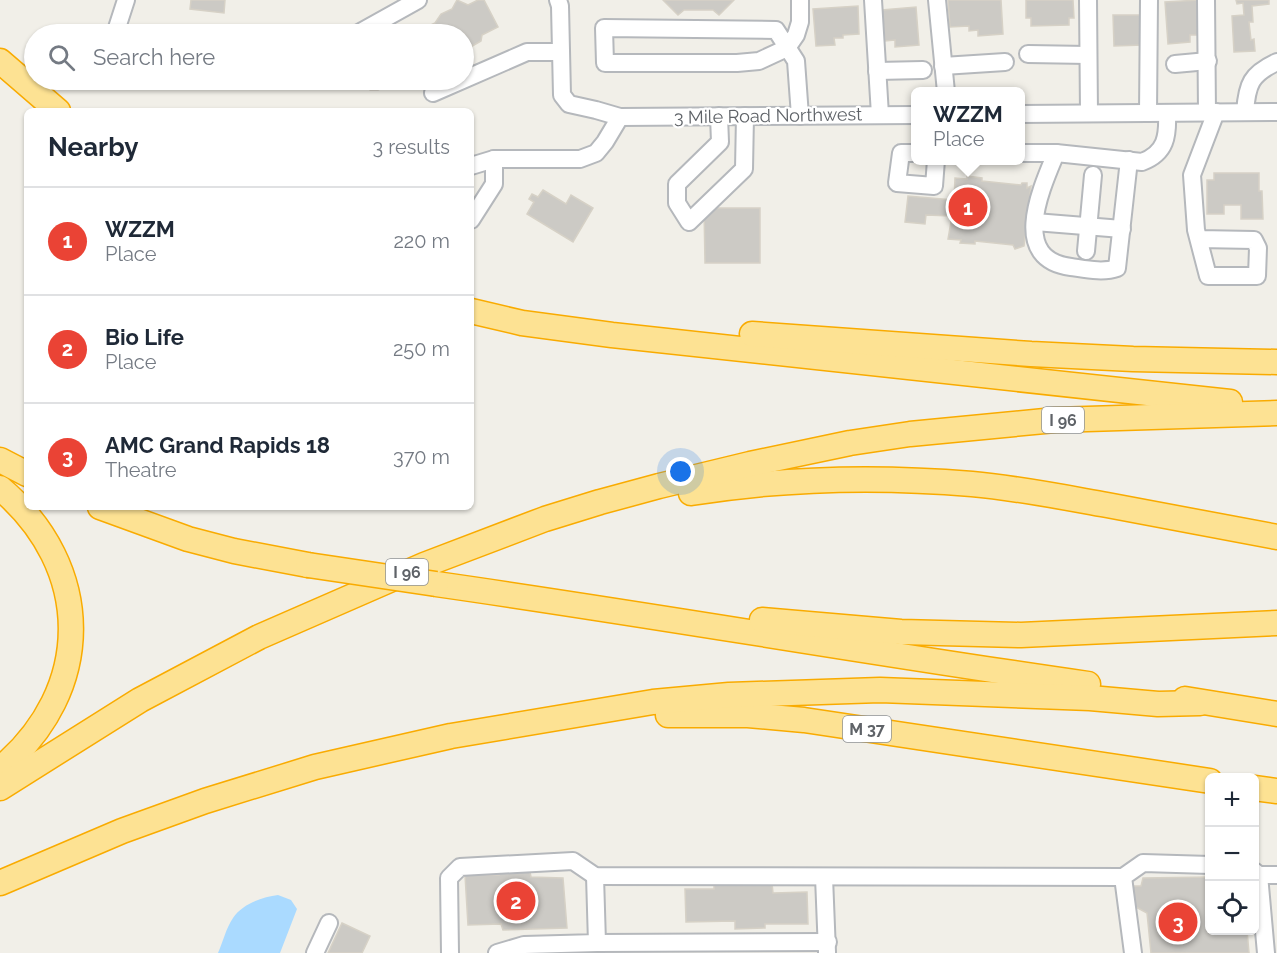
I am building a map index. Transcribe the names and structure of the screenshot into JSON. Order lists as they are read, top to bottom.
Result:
{
  "streets": {
    "highway": ["I 96", "M 37"],
    "street": ["3 Mile Road Northwest"]
  },
  "page": {
    "search": "Search here",
    "popup": ["WZZM", "Place"],
    "heading": ["Nearby", "3 results"],
    "pins": ["1", "2", "3"],
    "list": [
      {
        "mark": "1",
        "name": "WZZM",
        "note": "Place",
        "value": "220 m"
      },
      {
        "mark": "2",
        "name": "Bio Life",
        "note": "Place",
        "value": "250 m"
      },
      {
        "mark": "3",
        "name": "AMC Grand Rapids 18",
        "note": "Theatre",
        "value": "370 m"
      }
    ],
    "map_buttons": ["+", "−"]
  }
}
